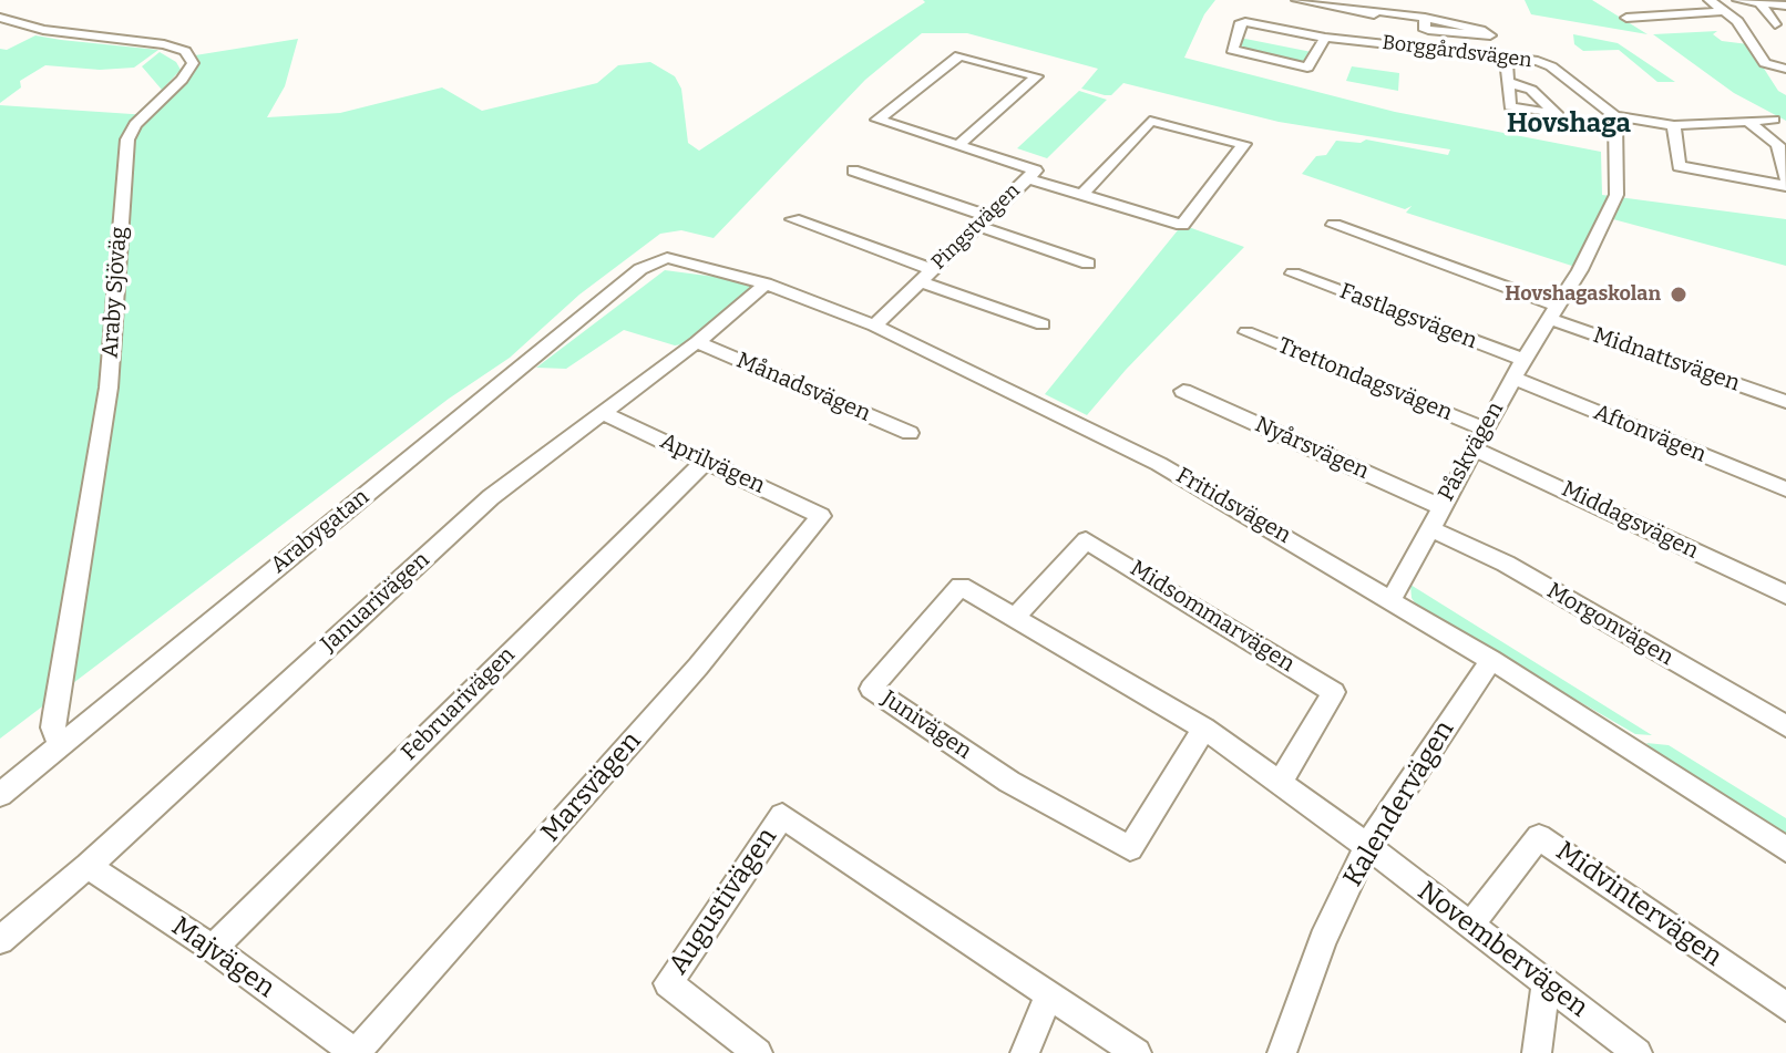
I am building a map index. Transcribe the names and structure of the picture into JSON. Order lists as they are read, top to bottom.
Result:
{
  "streets": {
    "street": [
      "Borggårdsvägen",
      "Pingstvägen",
      "Araby Sjöväg",
      "Fastlagsvägen",
      "Midnattsvägen",
      "Trettondagsvägen",
      "Månadsvägen",
      "Aftonvägen",
      "Nyårsvägen",
      "Påskvägen",
      "Aprilvägen",
      "Fritidsvägen",
      "Middagsvägen",
      "Arabygatan",
      "Januarivägen",
      "Midsommarvägen",
      "Morgonvägen",
      "Februarivägen",
      "Junivägen",
      "Marsvägen",
      "Kalendervägen",
      "Augustivägen",
      "Midvintervägen",
      "Novembervägen",
      "Majvägen"
    ]
  },
  "crossings": [
    ["Borggårdsvägen", "Påskvägen"],
    ["Pingstvägen", "Fritidsvägen"],
    ["Araby Sjöväg", "Arabygatan"],
    ["Fastlagsvägen", "Påskvägen"],
    ["Midnattsvägen", "Påskvägen"],
    ["Trettondagsvägen", "Påskvägen"],
    ["Månadsvägen", "Januarivägen"],
    ["Aftonvägen", "Påskvägen"],
    ["Nyårsvägen", "Påskvägen"],
    ["Påskvägen", "Fritidsvägen"],
    ["Påskvägen", "Middagsvägen"],
    ["Påskvägen", "Morgonvägen"],
    ["Aprilvägen", "Januarivägen"],
    ["Aprilvägen", "Februarivägen"],
    ["Aprilvägen", "Marsvägen"],
    ["Fritidsvägen", "Arabygatan"],
    ["Fritidsvägen", "Januarivägen"],
    ["Fritidsvägen", "Kalendervägen"],
    ["Januarivägen", "Majvägen"],
    ["Midsommarvägen", "Junivägen"],
    ["Februarivägen", "Majvägen"],
    ["Junivägen", "Kalendervägen"],
    ["Junivägen", "Novembervägen"],
    ["Marsvägen", "Majvägen"],
    ["Kalendervägen", "Novembervägen"],
    ["Midvintervägen", "Novembervägen"]
  ],
  "districts": ["Hovshaga"],
  "places": ["Hovshagaskolan"]
}
